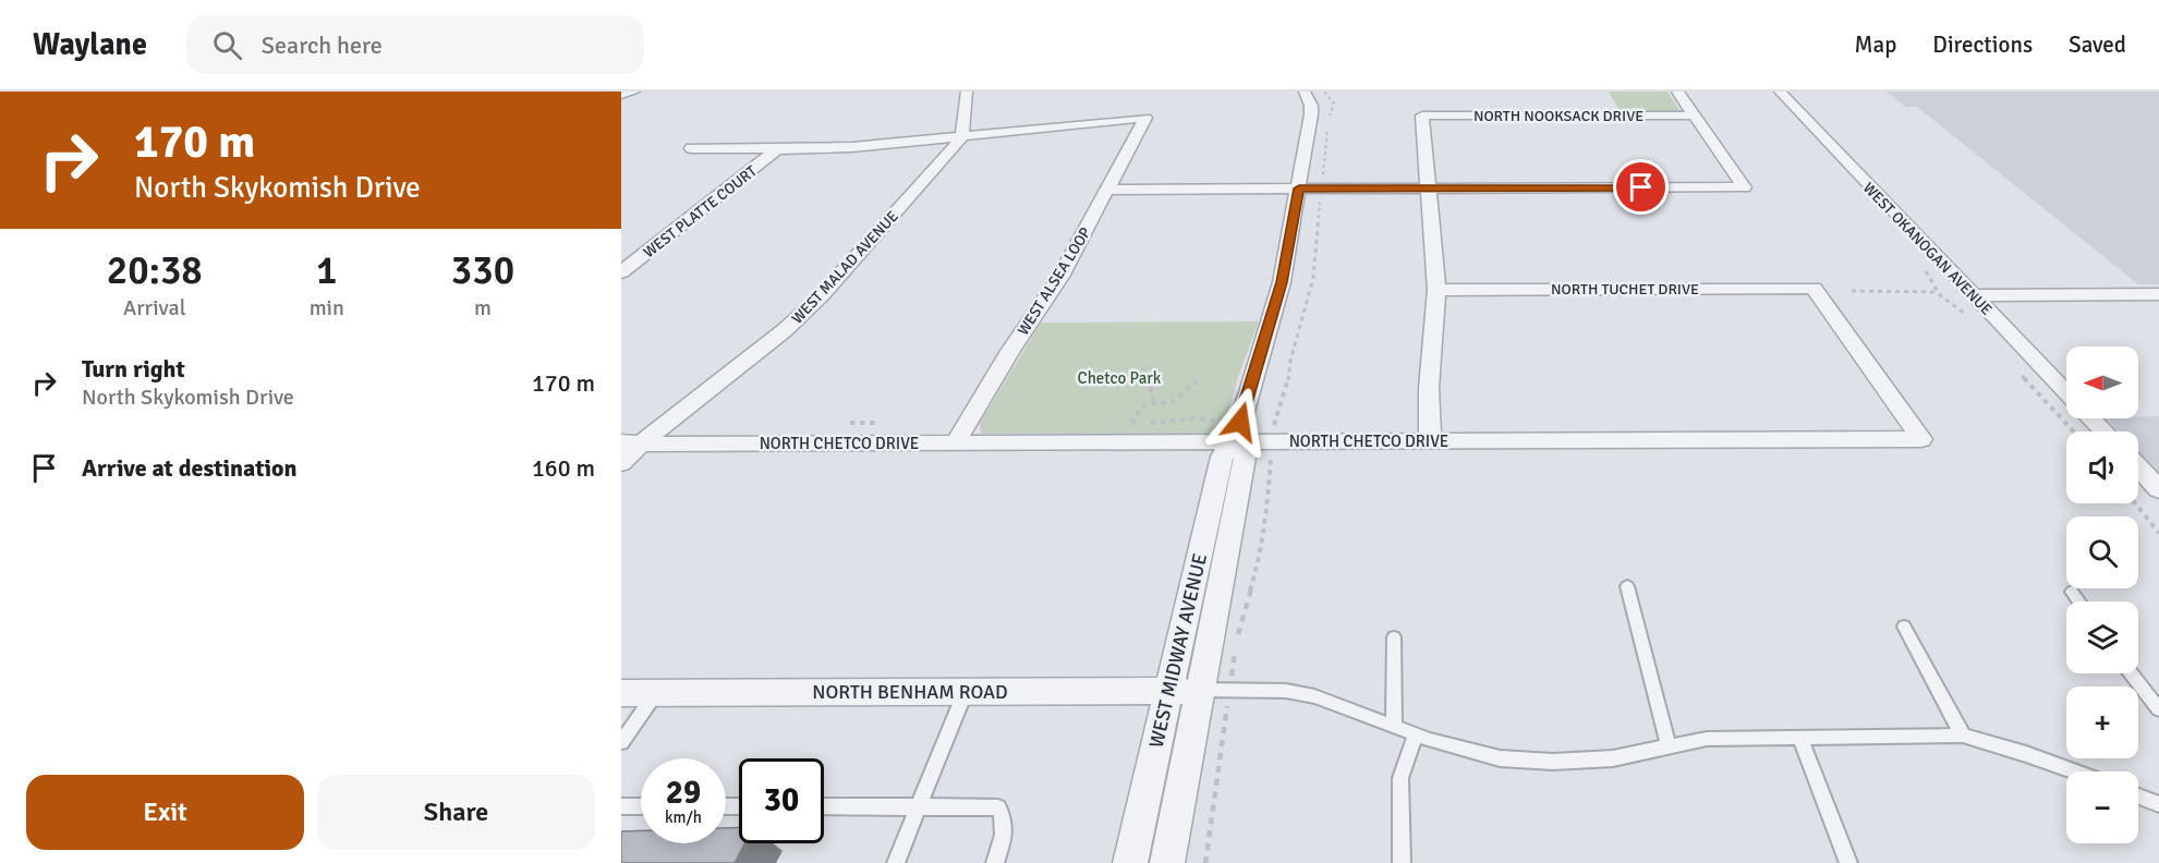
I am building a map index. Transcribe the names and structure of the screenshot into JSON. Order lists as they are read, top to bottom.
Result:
{
  "streets": {
    "street": [
      "NORTH NOOKSACK DRIVE",
      "WEST PLATTE COURT",
      "WEST OKANOGAN AVENUE",
      "WEST MALAD AVENUE",
      "WEST ALSEA LOOP",
      "NORTH TUCHET DRIVE",
      "NORTH CHETCO DRIVE",
      "WEST MIDWAY AVENUE",
      "NORTH BENHAM ROAD"
    ]
  },
  "crossings": [
    ["WEST MALAD AVENUE", "WEST ALSEA LOOP"],
    ["WEST MALAD AVENUE", "NORTH CHETCO DRIVE"],
    ["WEST ALSEA LOOP", "NORTH CHETCO DRIVE"],
    ["NORTH TUCHET DRIVE", "NORTH CHETCO DRIVE"],
    ["NORTH CHETCO DRIVE", "WEST MIDWAY AVENUE"],
    ["WEST MIDWAY AVENUE", "NORTH BENHAM ROAD"]
  ],
  "parks": ["Chetco Park"],
  "north": "left",
  "page": {
    "header": "Waylane",
    "search": "Search here",
    "nav": ["Map", "Directions", "Saved"],
    "turn": ["170 m", "North Skykomish Drive"],
    "eta": [
      "20:38",
      "Arrival",
      "1",
      "min",
      "330",
      "m"
    ],
    "list": [
      {
        "name": "Turn right",
        "note": "North Skykomish Drive",
        "value": "170 m"
      },
      {
        "name": "Arrive at destination",
        "value": "160 m"
      }
    ],
    "map_buttons": ["+", "−"],
    "speed": "29 km/h",
    "limit": "30",
    "buttons": ["Exit", "Share"]
  }
}
